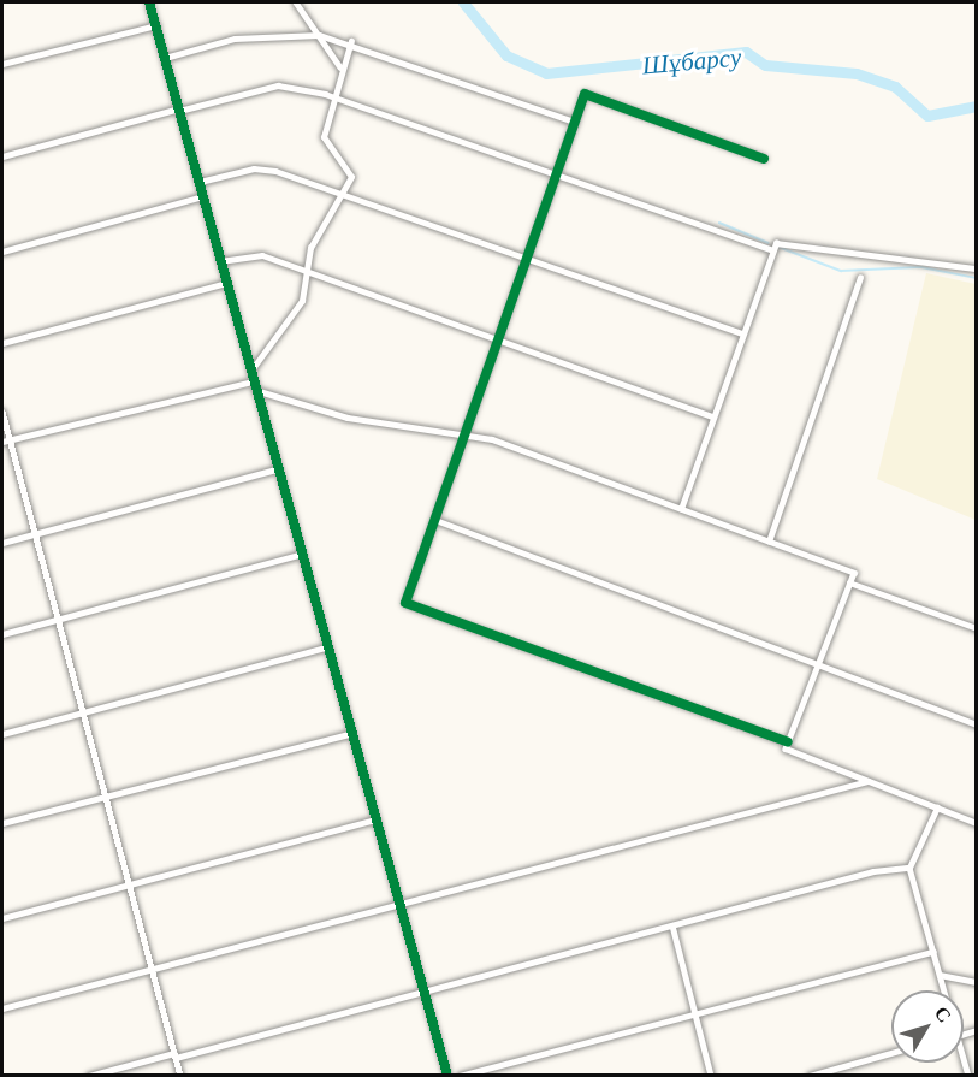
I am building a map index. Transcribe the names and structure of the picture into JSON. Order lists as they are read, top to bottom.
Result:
{
  "water": ["Шұбарсу"],
  "north": "top right"
}
